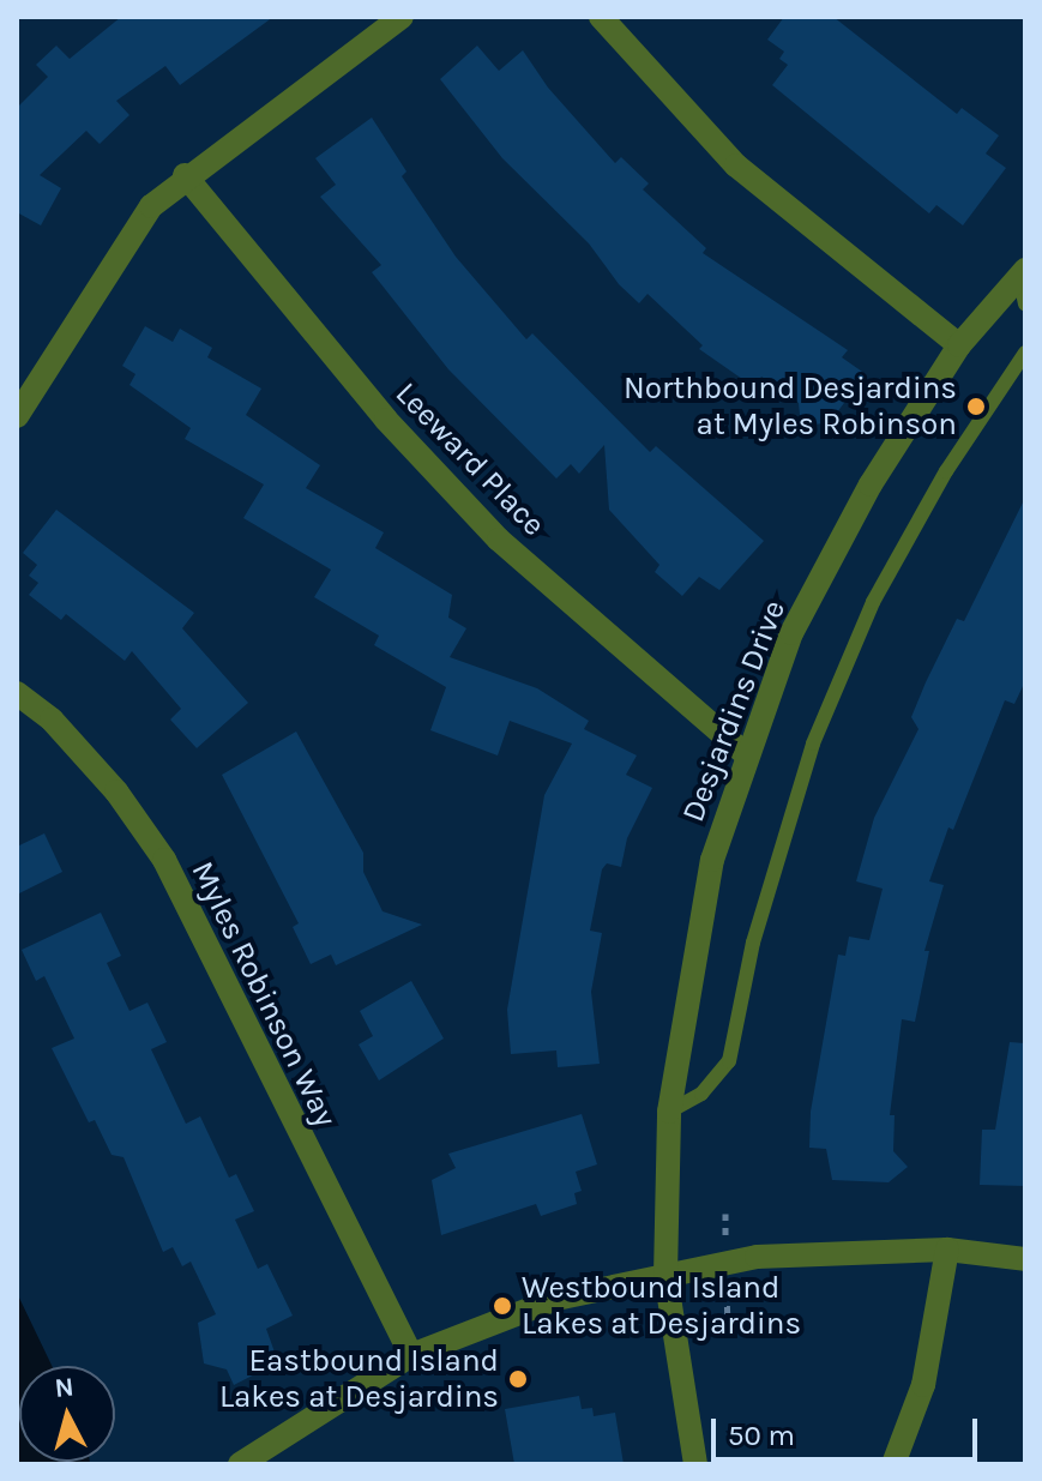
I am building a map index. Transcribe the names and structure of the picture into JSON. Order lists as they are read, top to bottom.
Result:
{
  "streets": {
    "street": ["Leeward Place", "Desjardins Drive", "Myles Robinson Way"]
  },
  "crossings": [
    ["Leeward Place", "Desjardins Drive"]
  ],
  "places": ["Northbound Desjardins at Myles Robinson", "Westbound Island Lakes at Desjardins", "Eastbound Island Lakes at Desjardins"],
  "scale_bar": "50 m",
  "north": "top"
}
